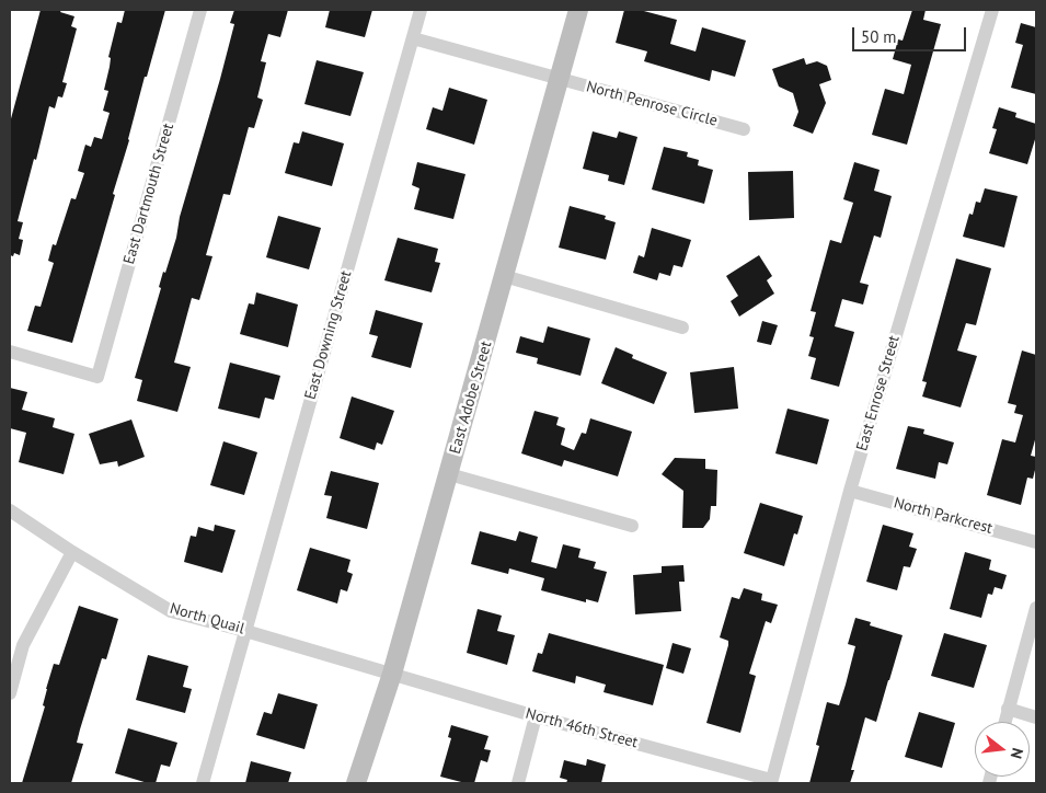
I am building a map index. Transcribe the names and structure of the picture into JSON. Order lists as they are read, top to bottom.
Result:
{
  "streets": {
    "street": [
      "North Penrose Circle",
      "East Dartmouth Street",
      "East Downing Street",
      "East Enrose Street",
      "East Adobe Street",
      "North Parkcrest",
      "North Quail",
      "North 46th Street"
    ]
  },
  "crossings": [
    ["North Penrose Circle", "East Downing Street"],
    ["North Penrose Circle", "East Adobe Street"],
    ["East Downing Street", "North Quail"],
    ["East Enrose Street", "North Parkcrest"],
    ["East Enrose Street", "North 46th Street"],
    ["East Adobe Street", "North Quail"],
    ["East Adobe Street", "North 46th Street"],
    ["North Quail", "North 46th Street"]
  ],
  "scale_bar": "50 m",
  "north": "right"
}
